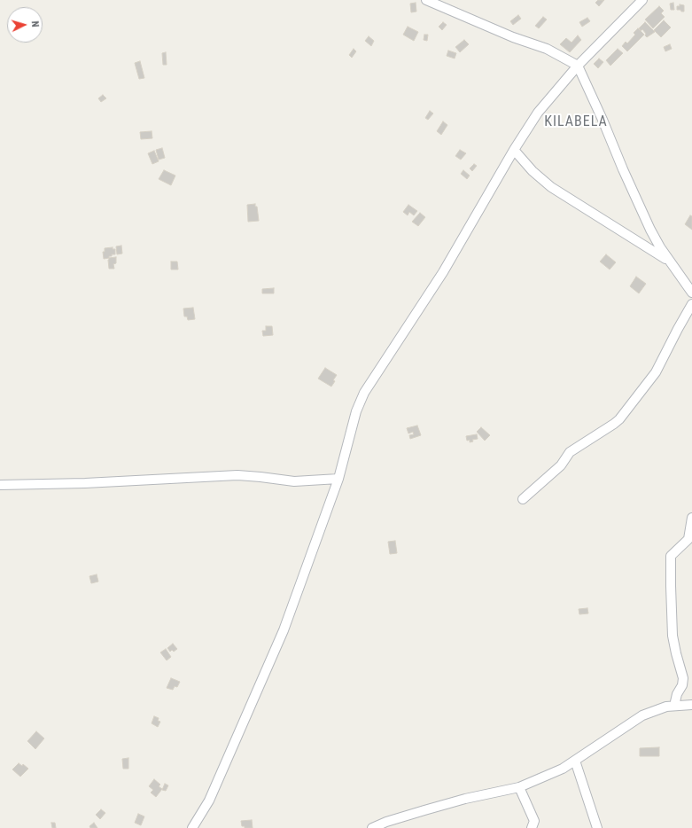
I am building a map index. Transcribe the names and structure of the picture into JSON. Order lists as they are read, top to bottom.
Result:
{
  "districts": ["KILABELA"],
  "north": "right"
}
